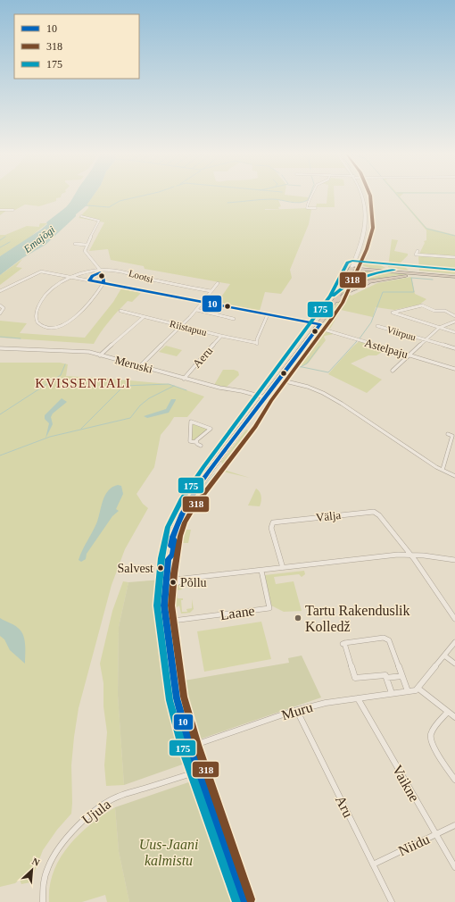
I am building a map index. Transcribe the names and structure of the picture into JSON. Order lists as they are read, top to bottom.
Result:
{
  "streets": {
    "street": [
      "Lootsi",
      "Riistapuu",
      "Viirpuu",
      "Astelpaju",
      "Aeru",
      "Meruski",
      "Välja",
      "Laane",
      "Muru",
      "Vaikne",
      "Aru",
      "Ujula",
      "Niidu"
    ]
  },
  "crossings": [
    ["Lootsi", "Astelpaju"],
    ["Riistapuu", "Astelpaju"],
    ["Riistapuu", "Aeru"],
    ["Aeru", "Meruski"],
    ["Muru", "Vaikne"],
    ["Muru", "Aru"],
    ["Vaikne", "Niidu"],
    ["Aru", "Niidu"]
  ],
  "districts": ["KVISSENTALI"],
  "water": ["Emajõgi"],
  "parks": ["Uus-Jaani kalmistu"],
  "places": ["Salvest", "Põllu", "Tartu Rakenduslik Kolledž"],
  "lines": ["transit line 318", "transit line 175", "transit line 10"],
  "legend": ["10", "318", "175"],
  "north": "top right"
}
